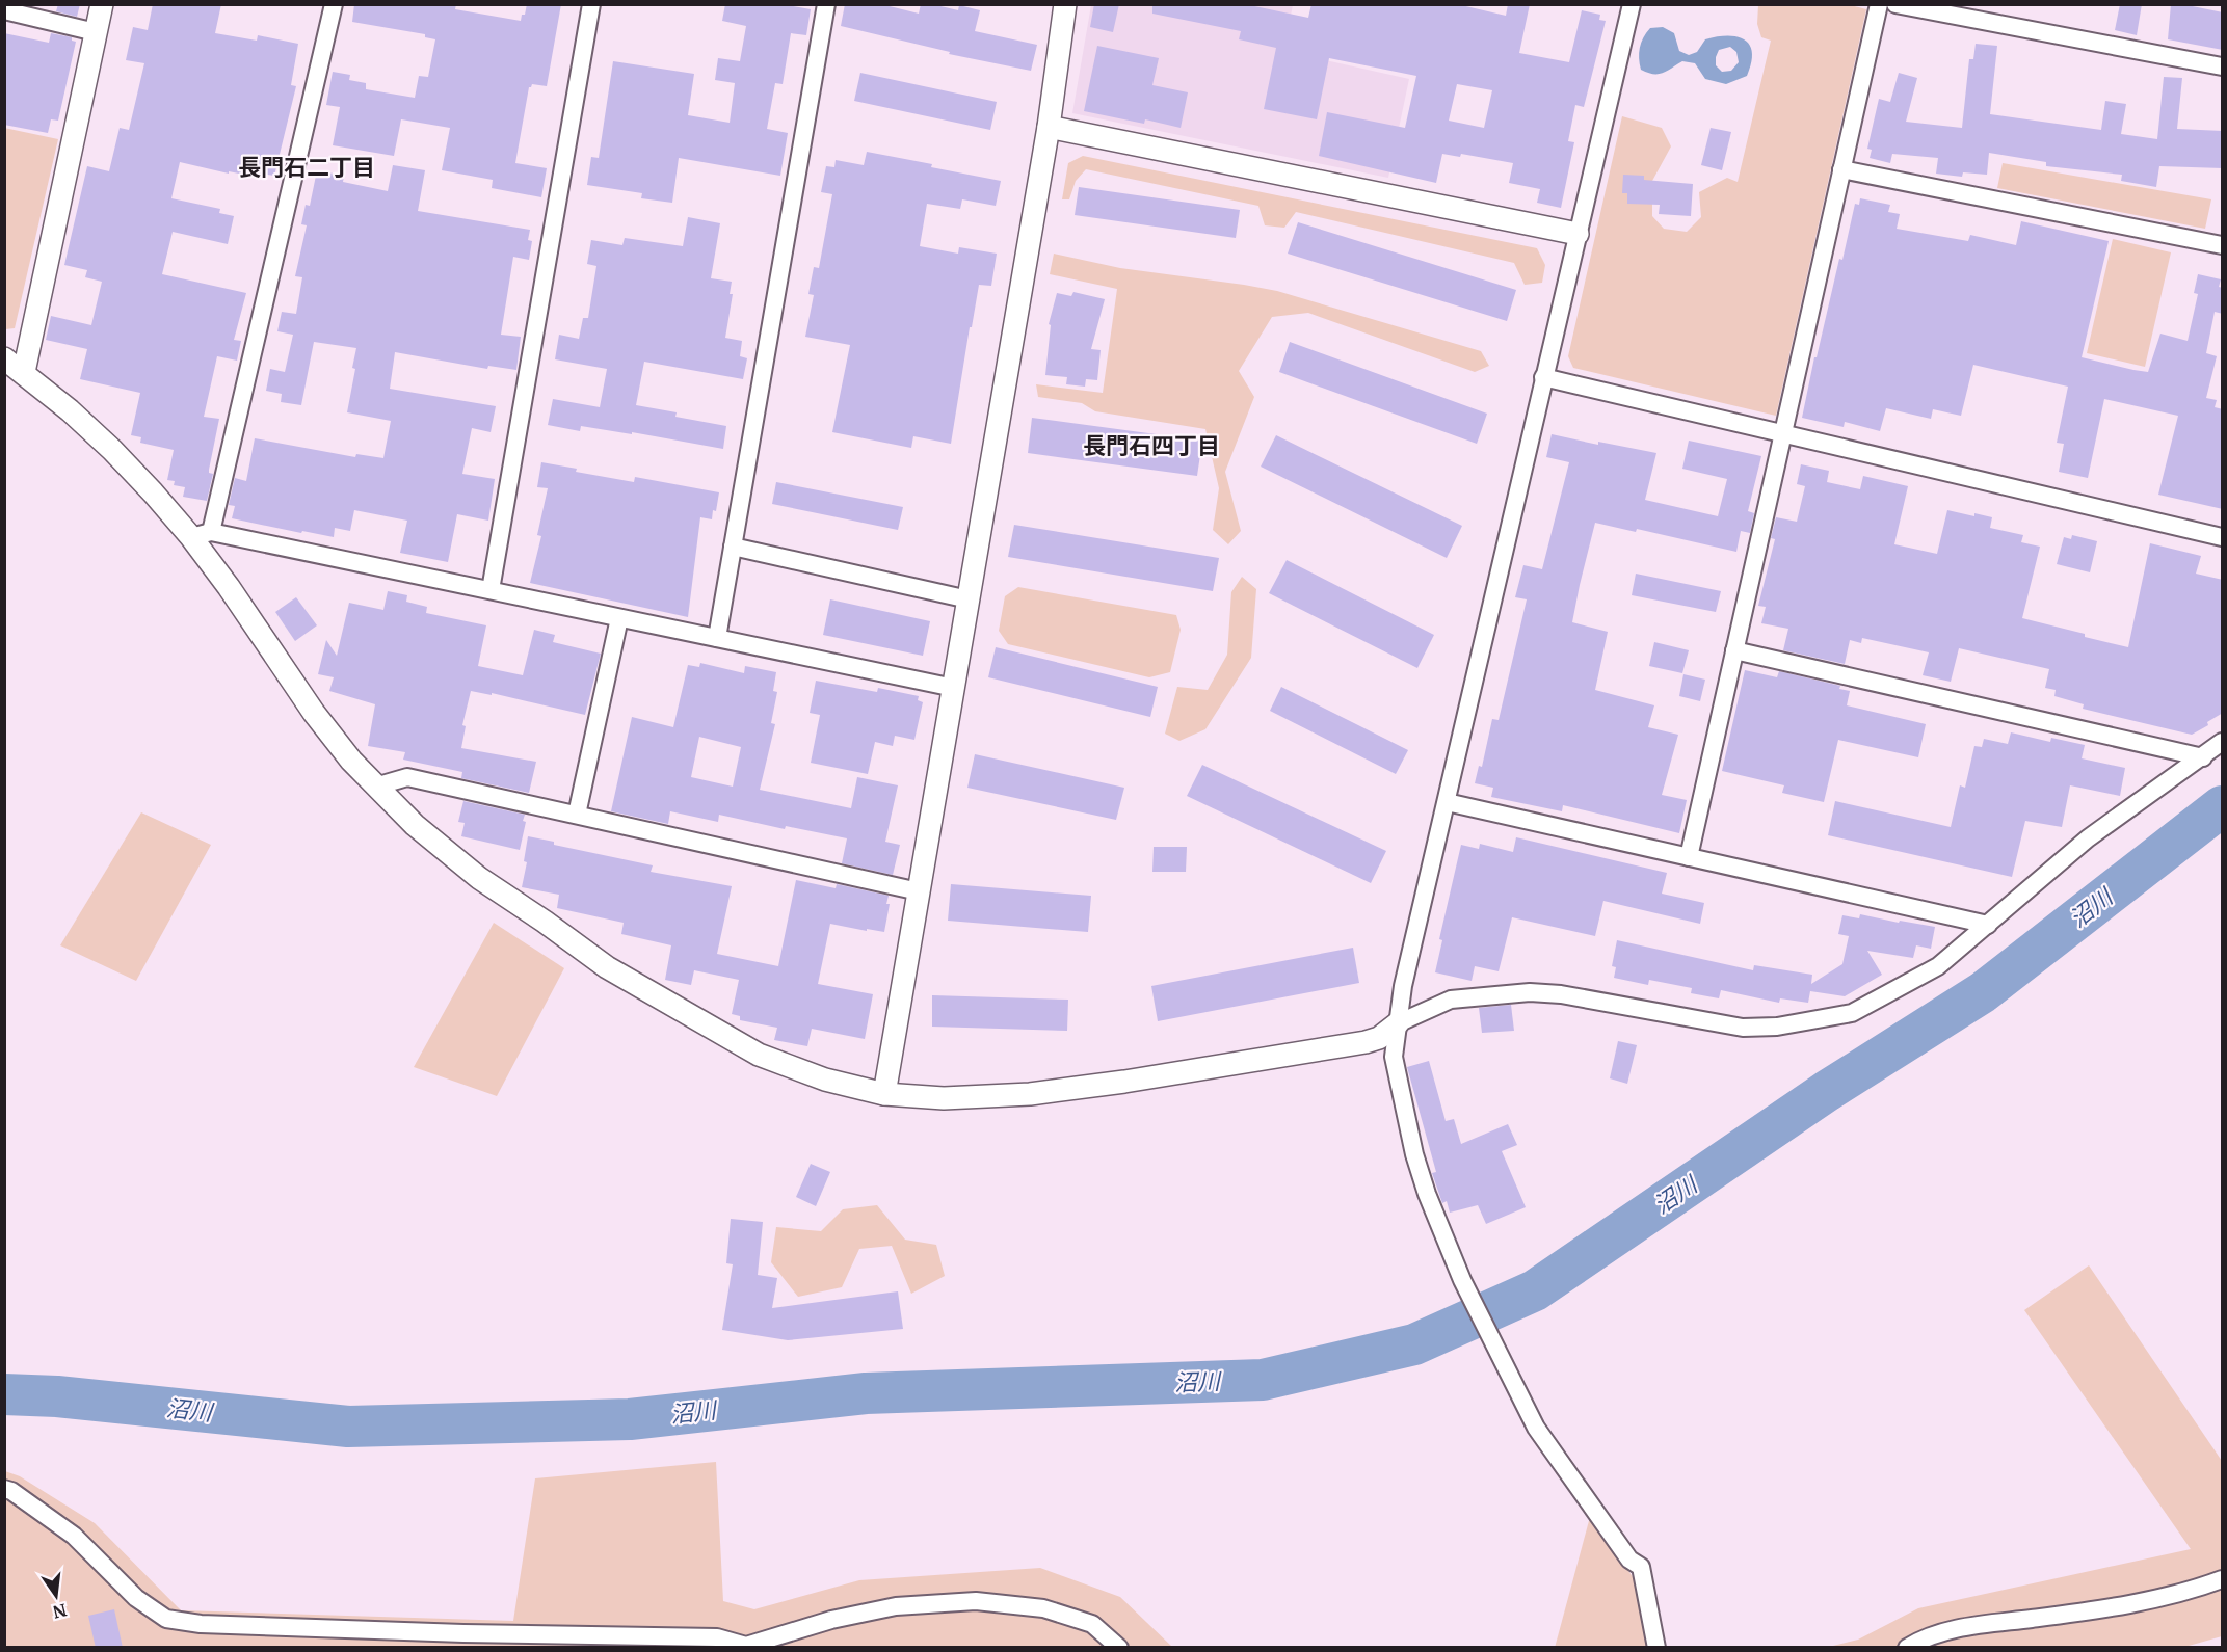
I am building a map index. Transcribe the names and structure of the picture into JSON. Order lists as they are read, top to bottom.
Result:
{
  "districts": ["長門石二丁目", "長門石四丁目"],
  "water": ["沼川"],
  "north": "bottom"
}
